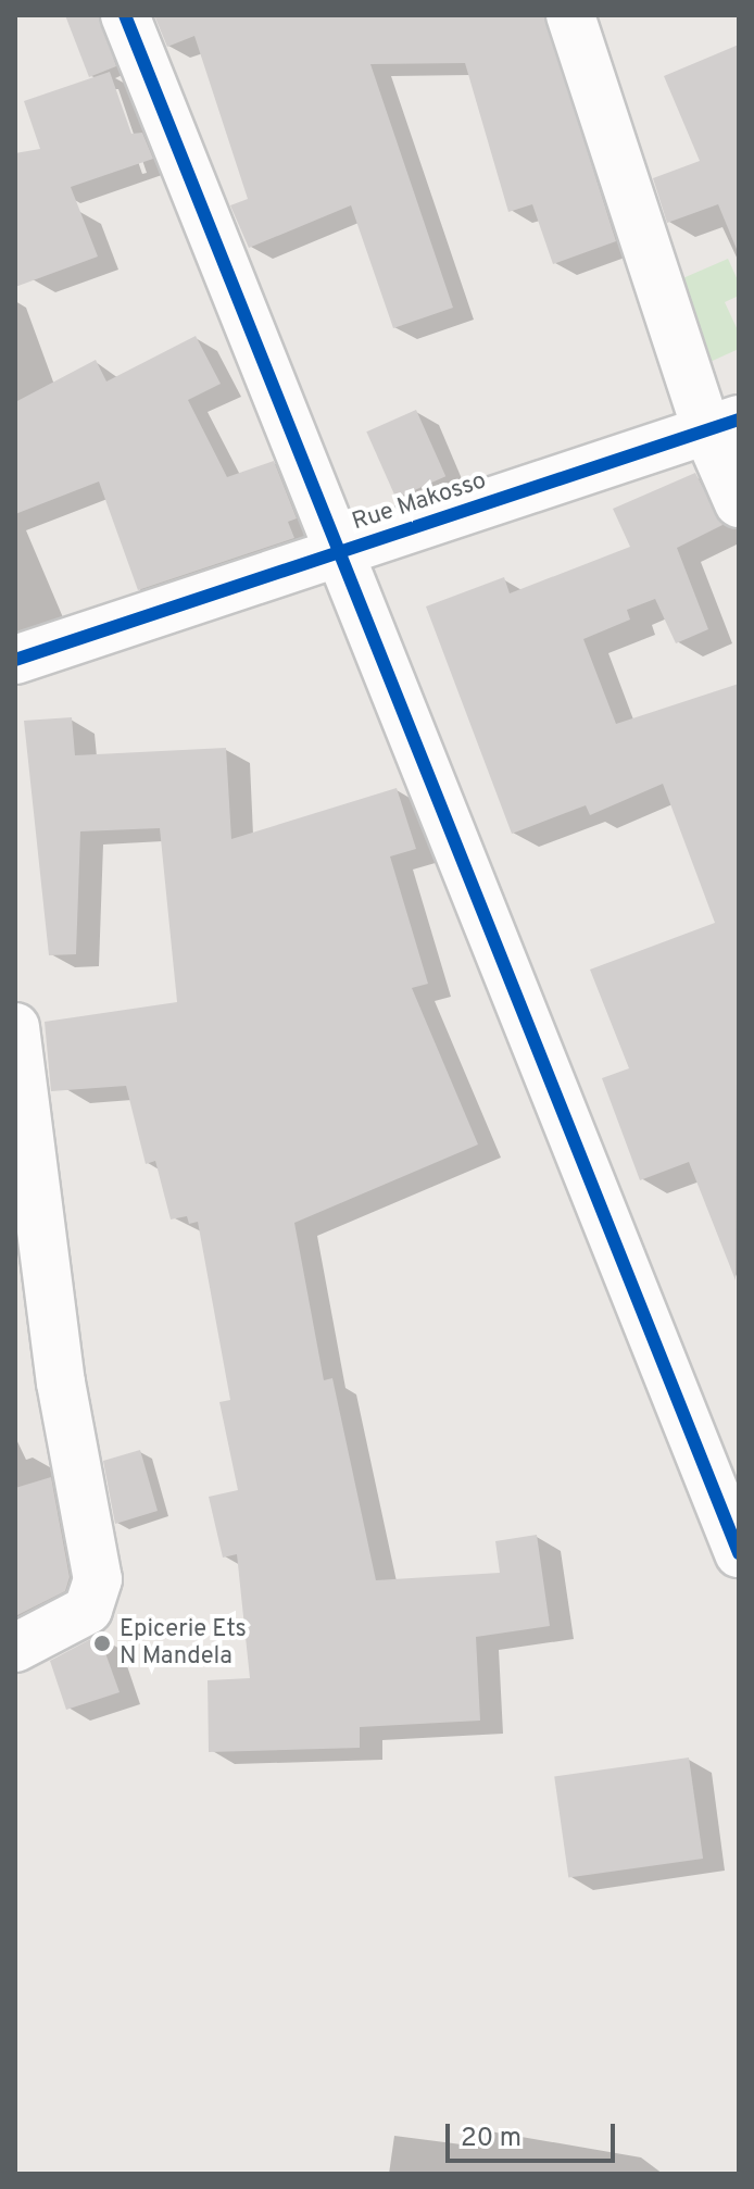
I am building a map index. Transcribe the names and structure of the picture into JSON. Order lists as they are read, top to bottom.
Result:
{
  "streets": {
    "street": ["Rue Makosso"]
  },
  "places": ["Epicerie Ets N Mandela"],
  "scale_bar": "20 m"
}
